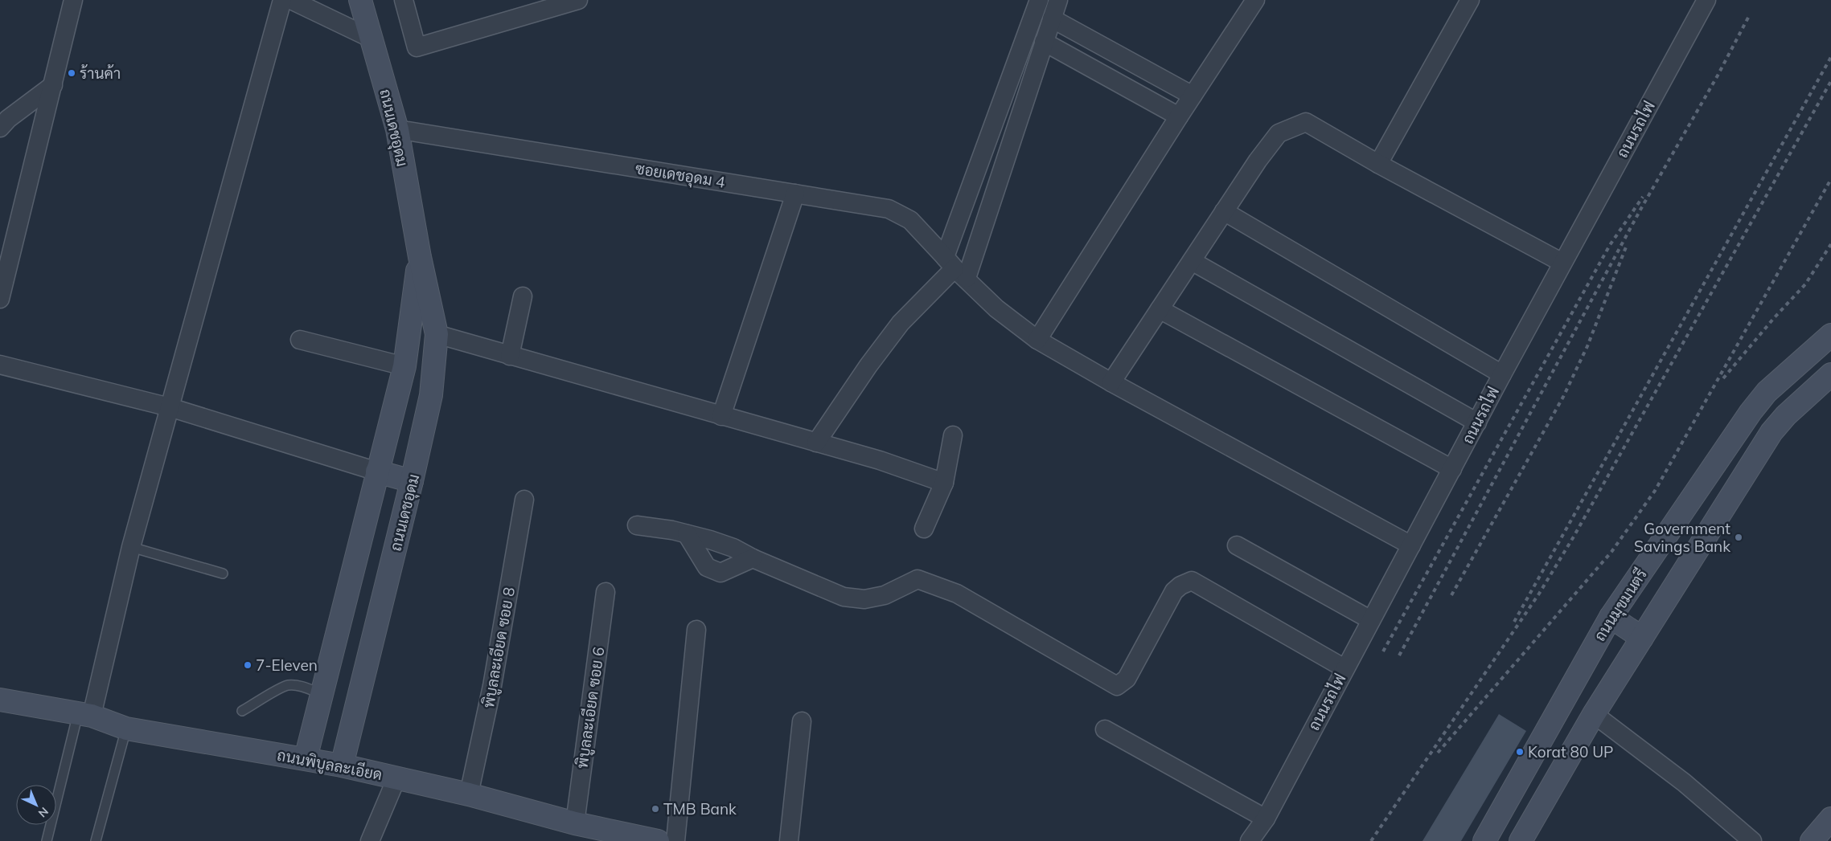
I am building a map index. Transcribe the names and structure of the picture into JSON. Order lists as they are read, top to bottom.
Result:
{
  "streets": {
    "main road": ["ถนนเดชอุดม", "ถนนมุขมนตรี", "ถนนพิบูลละเอียด"],
    "street": [
      "ถนนรถไฟ",
      "ซอยเดชอุดม 4",
      "พิบูลละเอียด ซอย 8",
      "พิบูลละเอียด ซอย 6"
    ]
  },
  "crossings": [
    ["ถนนเดชอุดม", "ซอยเดชอุดม 4"],
    ["ถนนเดชอุดม", "ถนนพิบูลละเอียด"],
    ["ถนนรถไฟ", "ซอยเดชอุดม 4"],
    ["พิบูลละเอียด ซอย 8", "ถนนพิบูลละเอียด"],
    ["พิบูลละเอียด ซอย 6", "ถนนพิบูลละเอียด"]
  ],
  "places": [
    "ร้านค้า",
    "Government Savings Bank",
    "7-Eleven",
    "Korat 80 UP",
    "TMB Bank"
  ],
  "north": "bottom right"
}
